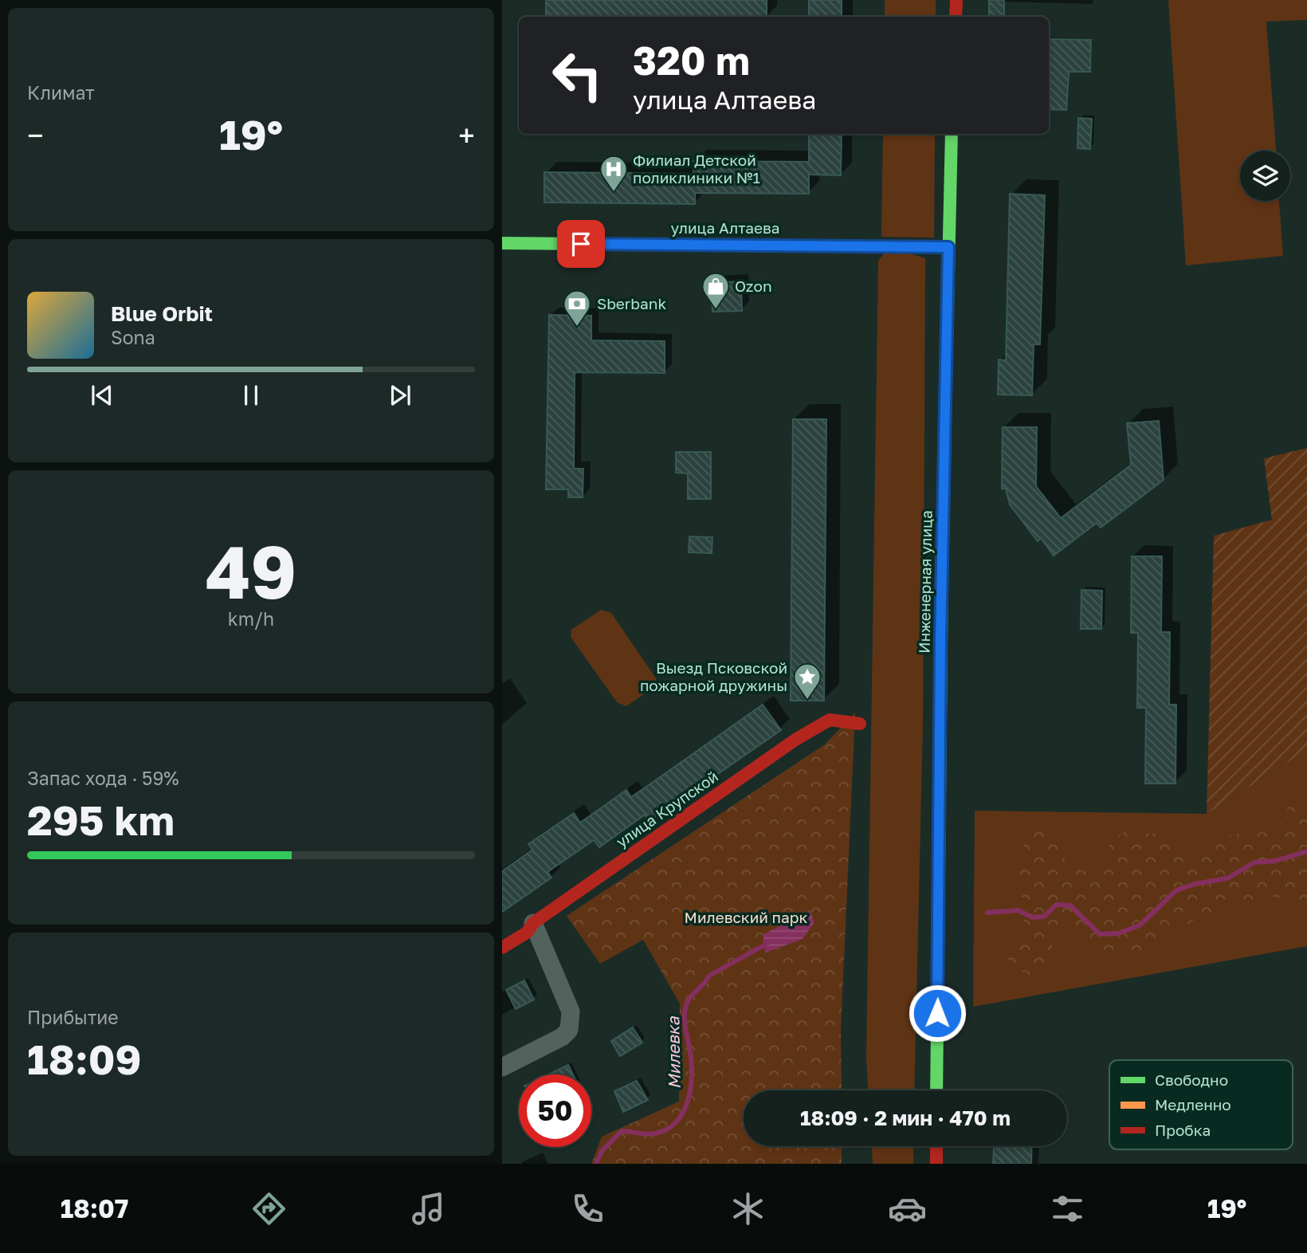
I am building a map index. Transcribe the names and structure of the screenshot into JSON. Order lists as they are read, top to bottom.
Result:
{
  "streets": {
    "main road": ["улица Алтаева", "Инженерная улица", "улица Крупской"]
  },
  "crossings": [
    ["улица Алтаева", "Инженерная улица"]
  ],
  "water": ["Милевка"],
  "parks": ["Милевский парк"],
  "places": {
    "hospital": ["Филиал Детской поликлиники №1"],
    "shop": ["Ozon"],
    "bank": ["Sberbank"],
    "place": ["Выезд Псковской пожарной дружины"]
  },
  "legend": ["Свободно", "Медленно", "Пробка"],
  "page": {
    "tile": [
      "Климат",
      ["49", "km/h"],
      ["Запас хода · 59%", "295 km"],
      ["Прибытие", "18:09"]
    ],
    "turn": ["320 m", "улица Алтаева"],
    "heat": ["−", "19°", "+"],
    "song": ["Blue Orbit", "Sona"],
    "limit": "50",
    "trip": "18:09 · 2 мин · 470 m",
    "tabs": ["18:07", "19°"]
  }
}
